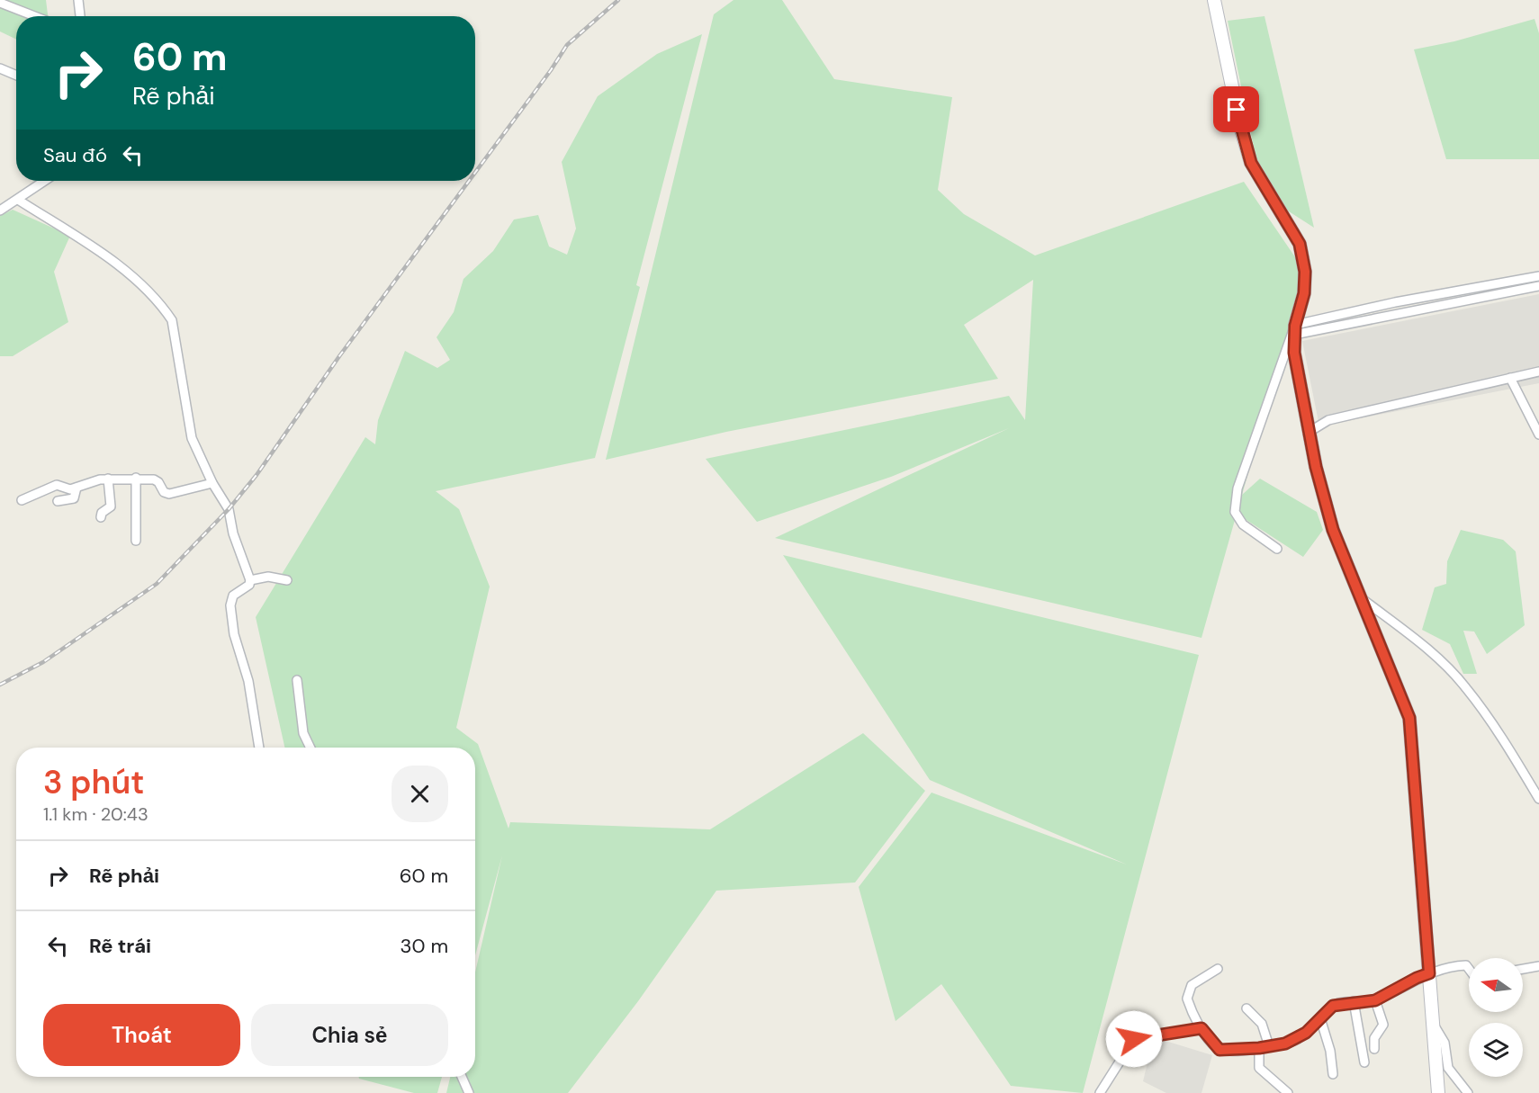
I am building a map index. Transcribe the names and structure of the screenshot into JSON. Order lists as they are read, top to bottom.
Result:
{
  "north": "left",
  "page": {
    "turn": ["60 m", "Rẽ phải"],
    "then": "Sau đó",
    "heading": ["3 phút", "1.1 km · 20:43"],
    "list": [
      {
        "name": "Rẽ phải",
        "value": "60 m"
      },
      {
        "name": "Rẽ trái",
        "value": "30 m"
      }
    ],
    "buttons": ["Thoát", "Chia sẻ"]
  }
}
